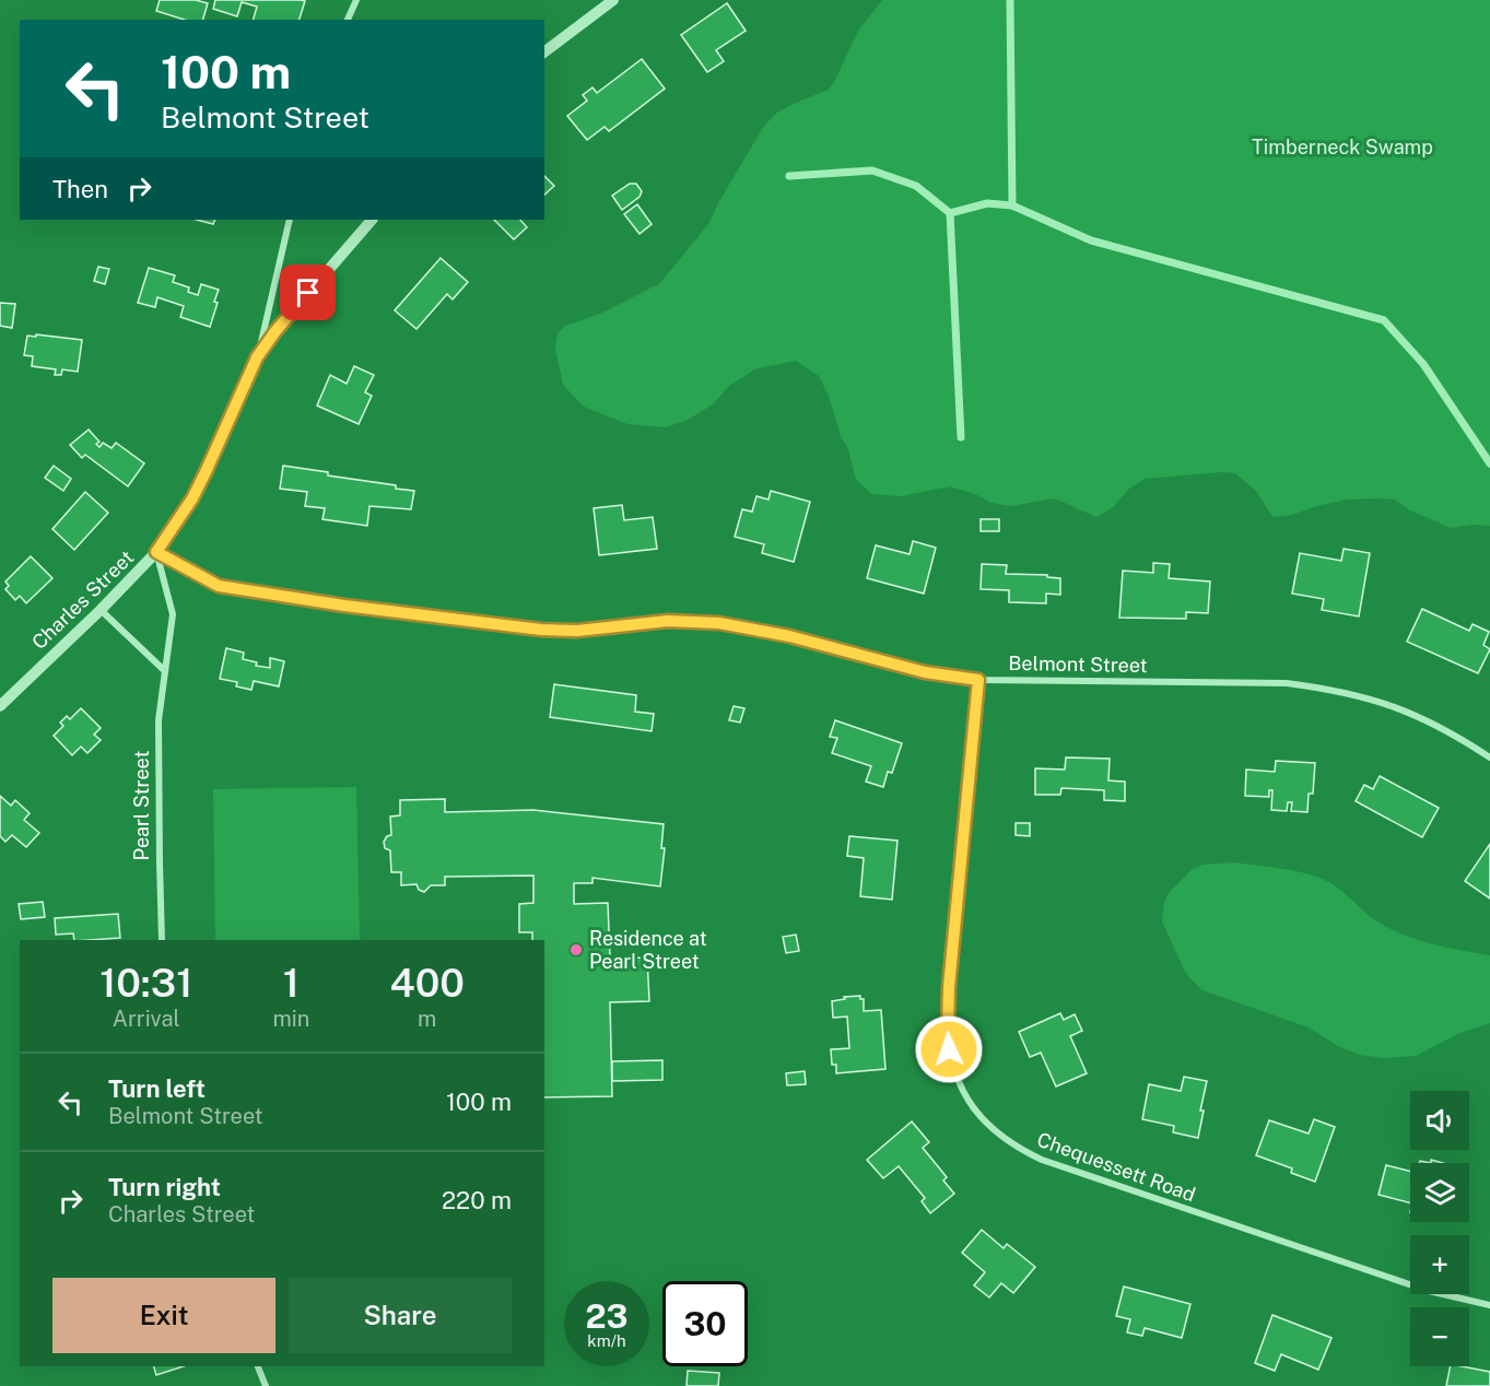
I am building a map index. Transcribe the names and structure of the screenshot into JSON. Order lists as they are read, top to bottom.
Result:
{
  "streets": {
    "street": [
      "Charles Street",
      "Belmont Street",
      "Pearl Street",
      "Chequessett Road"
    ]
  },
  "crossings": [
    ["Charles Street", "Belmont Street"],
    ["Charles Street", "Pearl Street"],
    ["Belmont Street", "Pearl Street"],
    ["Belmont Street", "Chequessett Road"]
  ],
  "parks": ["Timberneck Swamp"],
  "places": ["Residence at Pearl Street"],
  "page": {
    "turn": ["100 m", "Belmont Street"],
    "then": "Then",
    "eta": [
      "10:31",
      "Arrival",
      "1",
      "min",
      "400",
      "m"
    ],
    "list": [
      {
        "name": "Turn left",
        "note": "Belmont Street",
        "value": "100 m"
      },
      {
        "name": "Turn right",
        "note": "Charles Street",
        "value": "220 m"
      }
    ],
    "map_buttons": ["+", "−"],
    "buttons": ["Exit", "Share"],
    "speed": "23 km/h",
    "limit": "30"
  }
}
